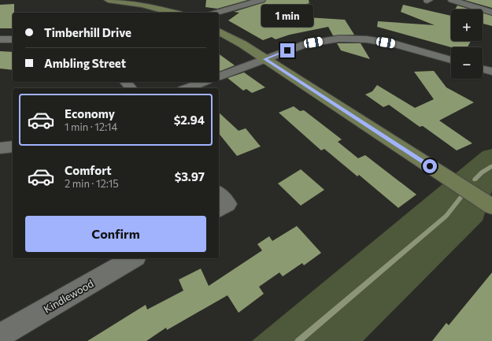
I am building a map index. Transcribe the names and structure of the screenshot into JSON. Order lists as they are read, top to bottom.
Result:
{
  "streets": {
    "street": ["Kindlewood"]
  },
  "page": {
    "bubble": "1 min",
    "map_buttons": ["+", "−"],
    "banner": ["Timberhill Drive", "Ambling Street"],
    "list": [
      {
        "name": "Economy",
        "note": "1 min · 12:14",
        "value": "$2.94"
      },
      {
        "name": "Comfort",
        "note": "2 min · 12:15",
        "value": "$3.97"
      }
    ],
    "buttons": "Confirm"
  }
}
